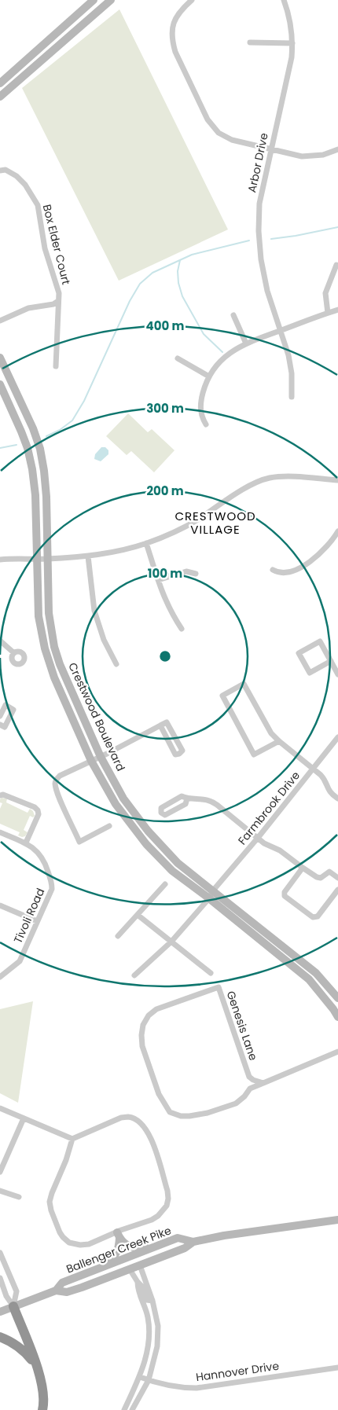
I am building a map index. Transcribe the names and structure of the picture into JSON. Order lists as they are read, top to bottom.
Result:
{
  "streets": {
    "main road": ["Crestwood Boulevard", "Ballenger Creek Pike"],
    "street": [
      "Arbor Drive",
      "Box Elder Court",
      "Farmbrook Drive",
      "Tivoli Road",
      "Genesis Lane",
      "Hannover Drive"
    ]
  },
  "crossings": [
    ["Crestwood Boulevard", "Farmbrook Drive"]
  ],
  "districts": ["CRESTWOOD VILLAGE"],
  "rings": [
    "400 m",
    "300 m",
    "200 m",
    "100 m"
  ]
}
